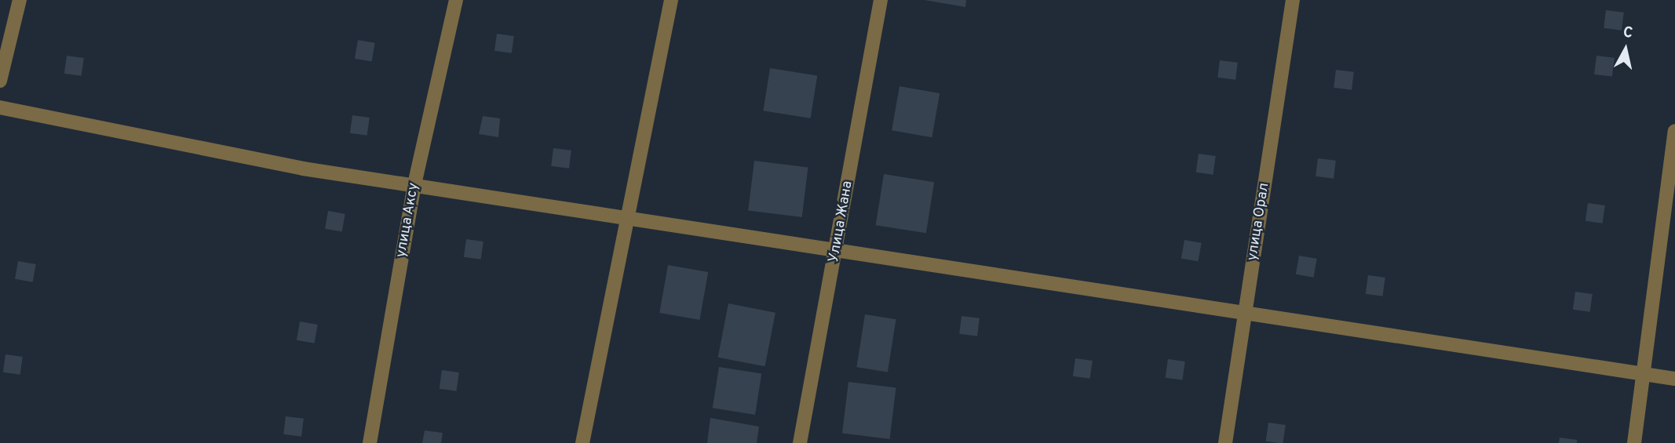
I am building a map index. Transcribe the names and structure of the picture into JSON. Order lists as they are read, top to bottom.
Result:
{
  "streets": {
    "street": ["улица Аксу", "Улица Жана", "улица Орал"]
  },
  "north": "top"
}
